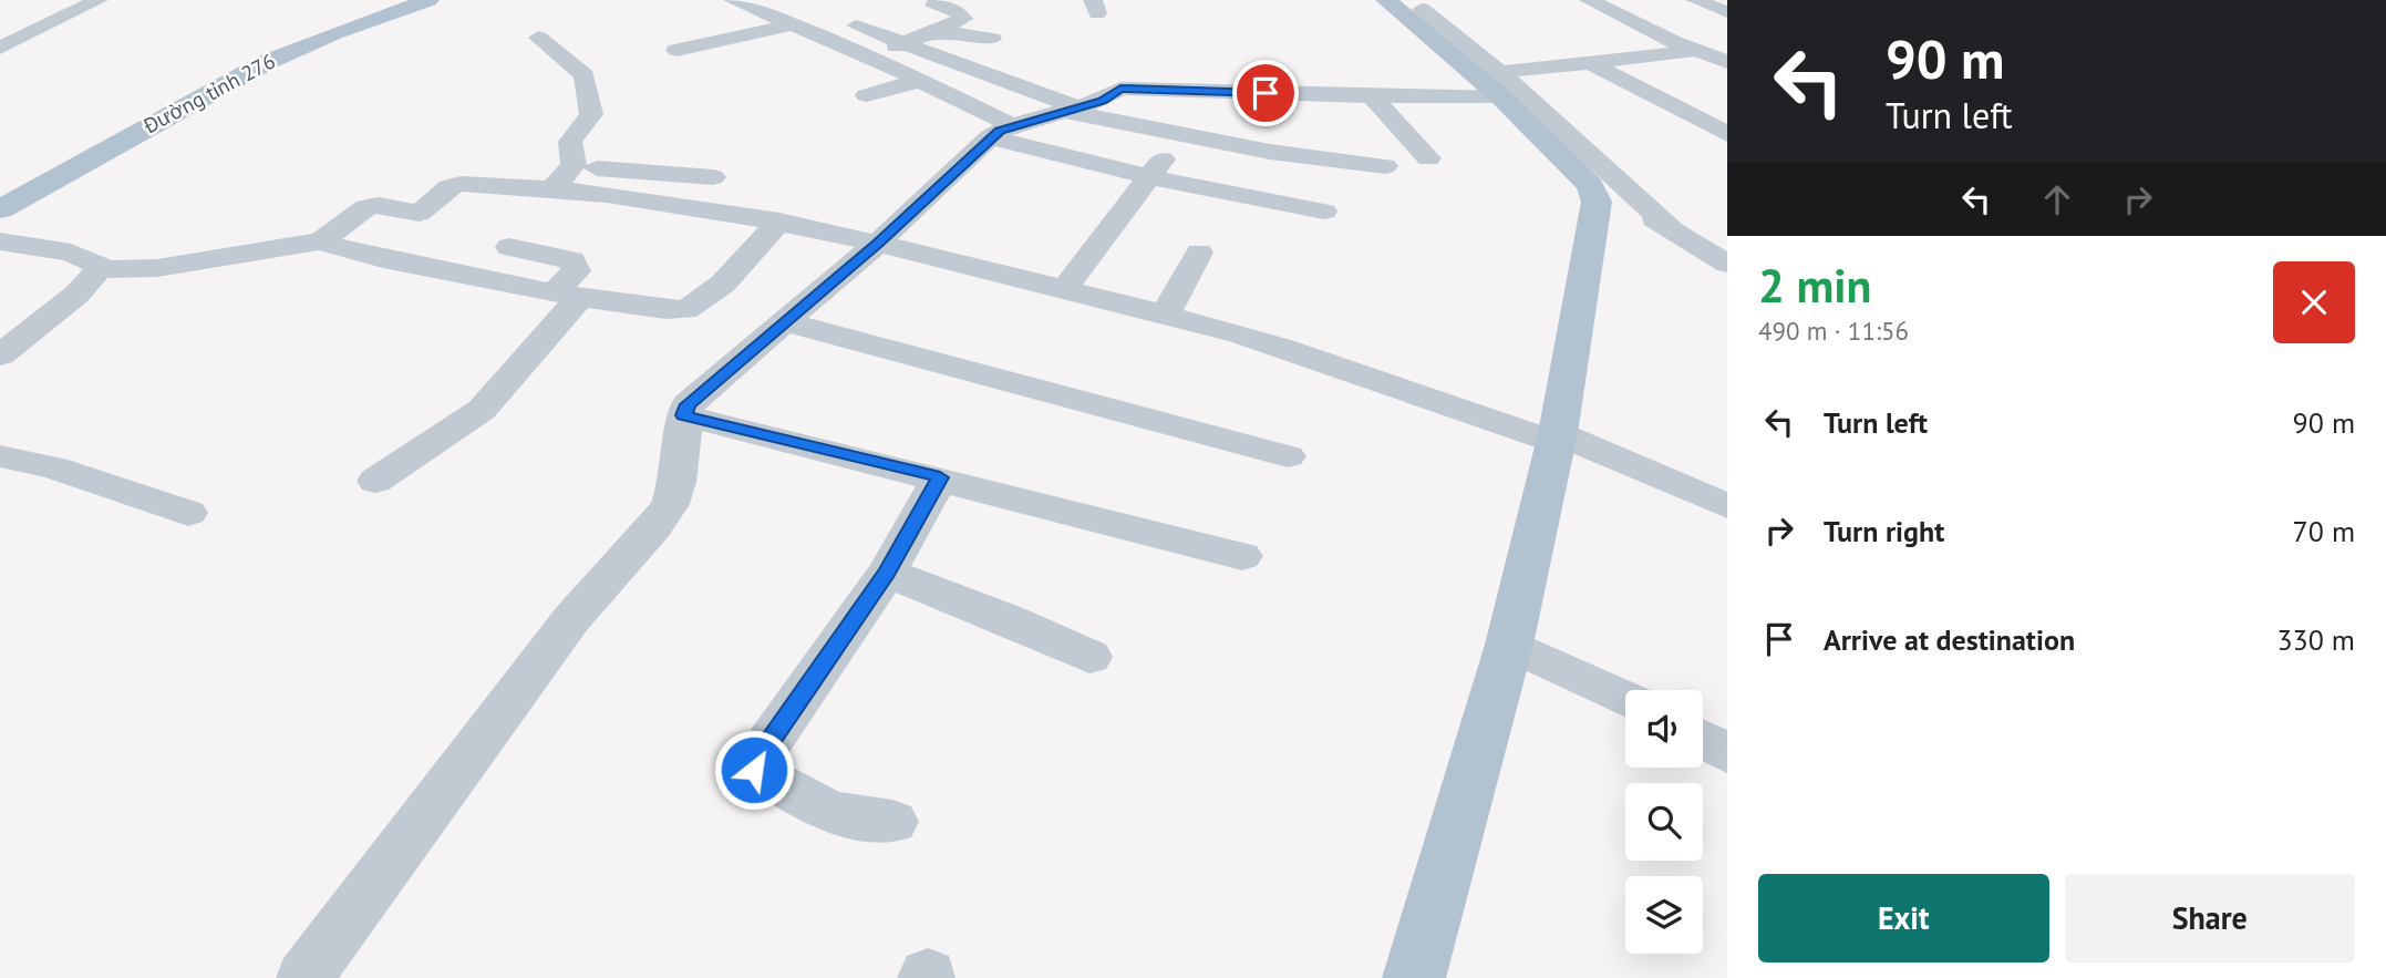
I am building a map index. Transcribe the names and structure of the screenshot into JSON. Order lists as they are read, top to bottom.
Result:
{
  "streets": {
    "main road": ["Đường tỉnh 276"]
  },
  "page": {
    "turn": ["90 m", "Turn left"],
    "heading": ["2 min", "490 m · 11:56"],
    "list": [
      {
        "name": "Turn left",
        "value": "90 m"
      },
      {
        "name": "Turn right",
        "value": "70 m"
      },
      {
        "name": "Arrive at destination",
        "value": "330 m"
      }
    ],
    "buttons": ["Exit", "Share"]
  }
}
